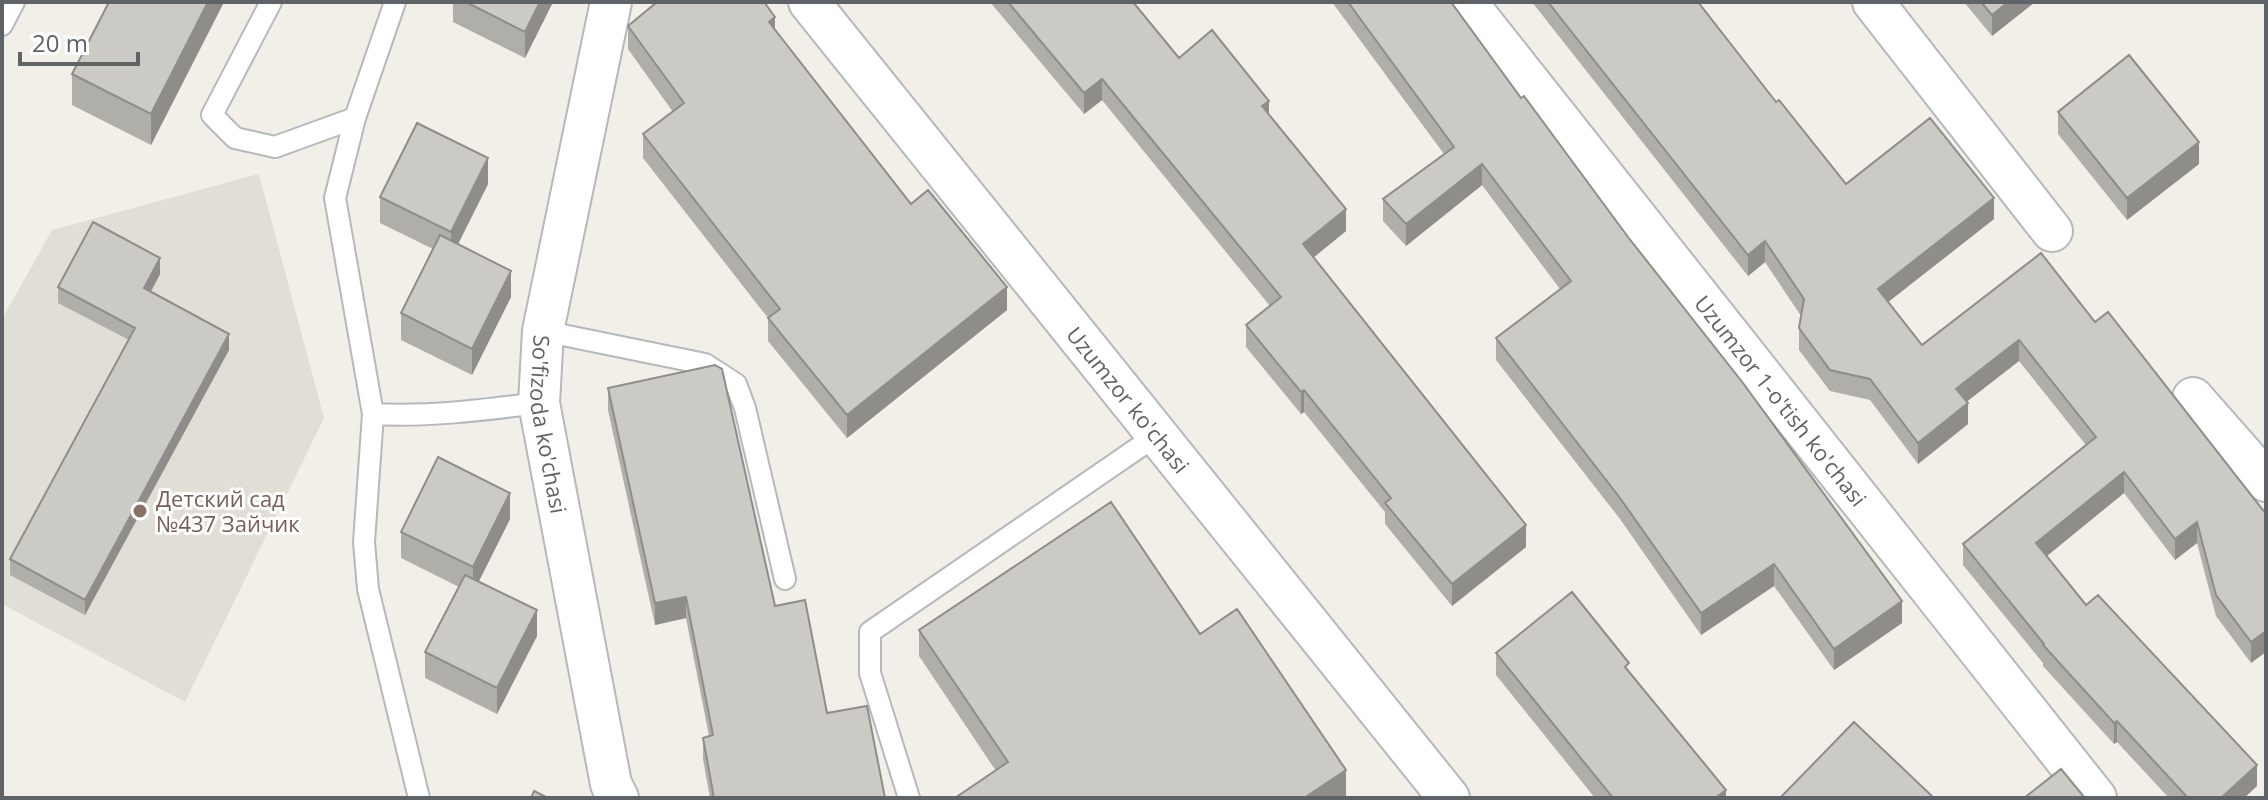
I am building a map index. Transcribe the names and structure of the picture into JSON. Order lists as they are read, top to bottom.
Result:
{
  "streets": {
    "street": ["Uzumzor ko'chasi", "Uzumzor 1-o'tish ko'chasi", "So'fizoda ko'chasi"]
  },
  "places": ["Детский сад №437 Зайчик"],
  "scale_bar": "20 m"
}
